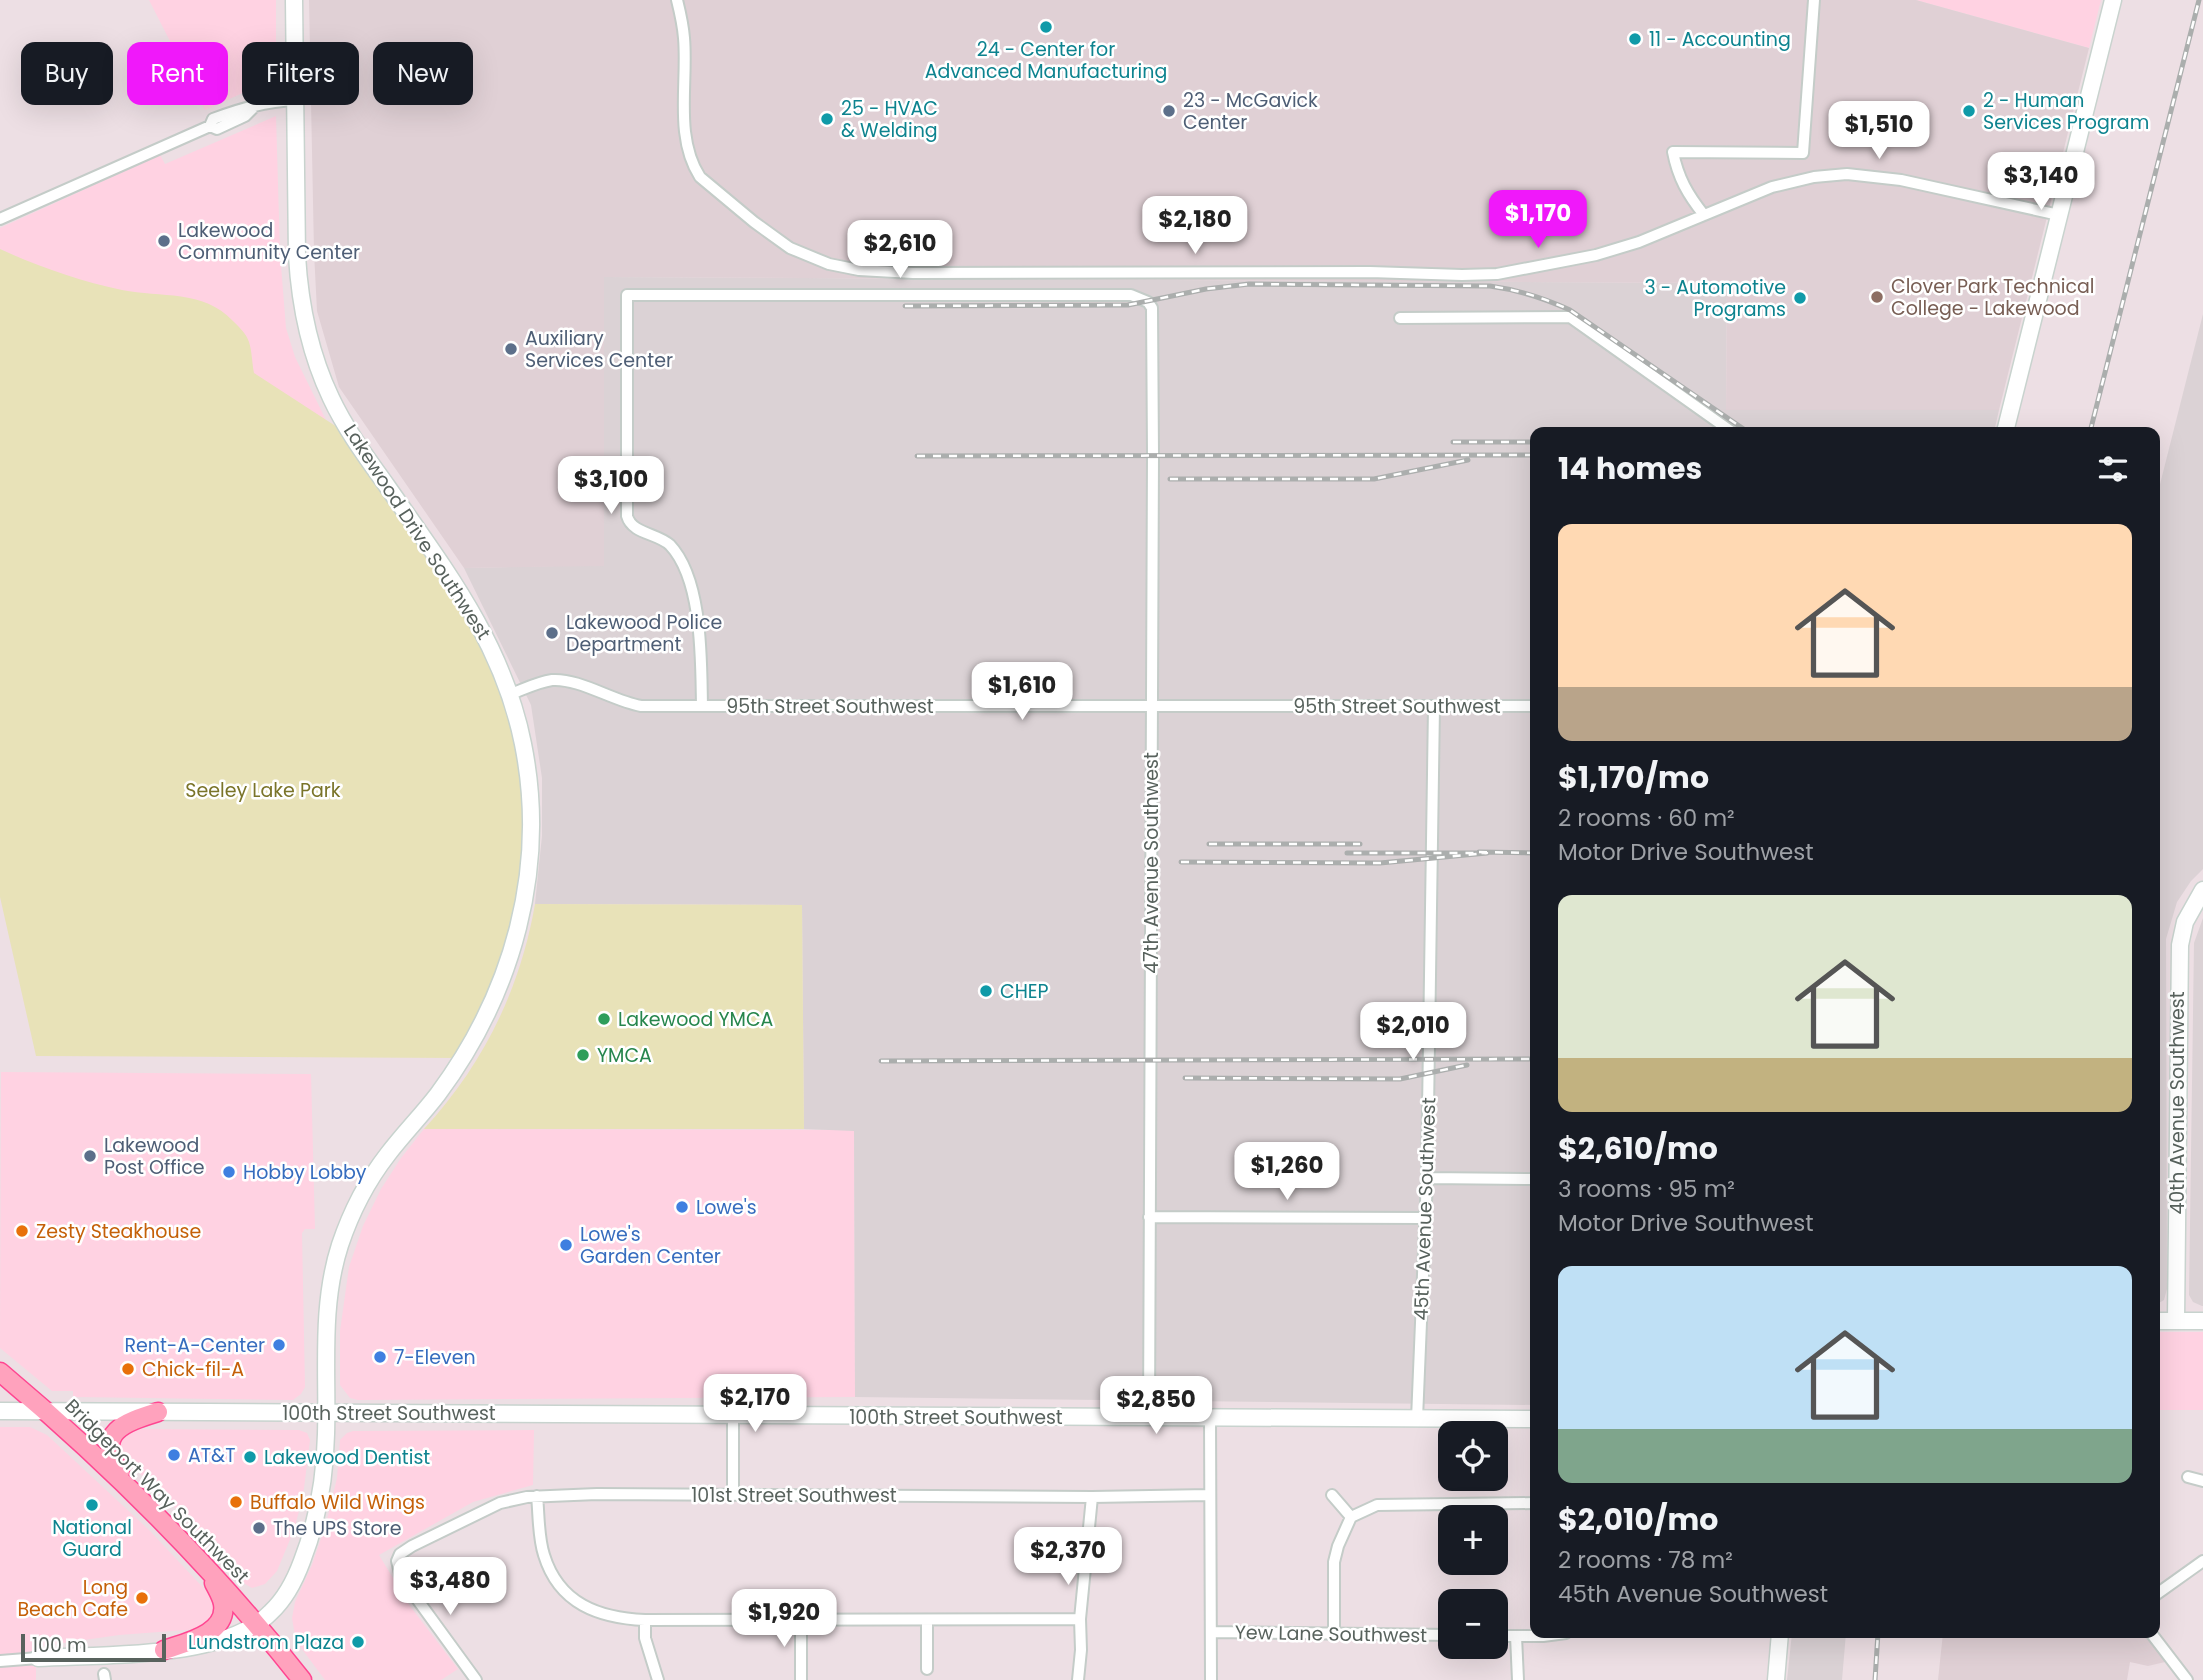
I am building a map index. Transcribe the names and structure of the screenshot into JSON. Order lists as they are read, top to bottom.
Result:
{
  "streets": {
    "main road": [
      "Lakewood Drive Southwest",
      "40th Avenue Southwest",
      "100th Street Southwest",
      "Bridgeport Way Southwest"
    ],
    "street": [
      "95th Street Southwest",
      "47th Avenue Southwest",
      "45th Avenue Southwest",
      "101st Street Southwest",
      "Yew Lane Southwest"
    ]
  },
  "crossings": [
    ["Lakewood Drive Southwest", "95th Street Southwest"],
    ["Lakewood Drive Southwest", "100th Street Southwest"],
    ["Lakewood Drive Southwest", "Bridgeport Way Southwest"],
    ["95th Street Southwest", "47th Avenue Southwest"],
    ["95th Street Southwest", "45th Avenue Southwest"],
    ["47th Avenue Southwest", "100th Street Southwest"],
    ["45th Avenue Southwest", "100th Street Southwest"],
    ["100th Street Southwest", "Bridgeport Way Southwest"]
  ],
  "parks": ["Seeley Lake Park"],
  "places": [
    "24 - Center for Advanced Manufacturing",
    "11 - Accounting",
    "23 - McGavick Center",
    "2 - Human Services Program",
    "25 - HVAC & Welding",
    "Lakewood Community Center",
    "Clover Park Technical College - Lakewood",
    "3 - Automotive Programs",
    "Auxiliary Services Center",
    "Lakewood Police Department",
    "CHEP",
    "Lakewood YMCA",
    "YMCA",
    "Lakewood Post Office",
    "Hobby Lobby",
    "Lowe's",
    "Zesty Steakhouse",
    "Lowe's Garden Center",
    "Rent-A-Center",
    "7-Eleven",
    "Chick-fil-A",
    "AT&T",
    "Lakewood Dentist",
    "Buffalo Wild Wings",
    "National Guard",
    "The UPS Store",
    "Long Beach Cafe",
    "Lundstrom Plaza"
  ],
  "scale_bar": "100 m",
  "page": {
    "chip": [
      "Buy",
      "Rent",
      "Filters",
      "New"
    ],
    "price": [
      "$1,510",
      "$3,140",
      "$1,170",
      "$2,180",
      "$2,610",
      "$3,100",
      "$1,610",
      "$2,010",
      "$1,260",
      "$2,170",
      "$2,850",
      "$2,370",
      "$3,480",
      "$1,920"
    ],
    "heading": "14 homes",
    "list": [
      {
        "name": "$1,170/mo",
        "note": "2 rooms · 60 m² · Motor Drive Southwest"
      },
      {
        "name": "$2,610/mo",
        "note": "3 rooms · 95 m² · Motor Drive Southwest"
      },
      {
        "name": "$2,010/mo",
        "note": "2 rooms · 78 m² · 45th Avenue Southwest"
      }
    ],
    "map_buttons": ["+", "−"],
    "scale": "100 m"
  }
}
